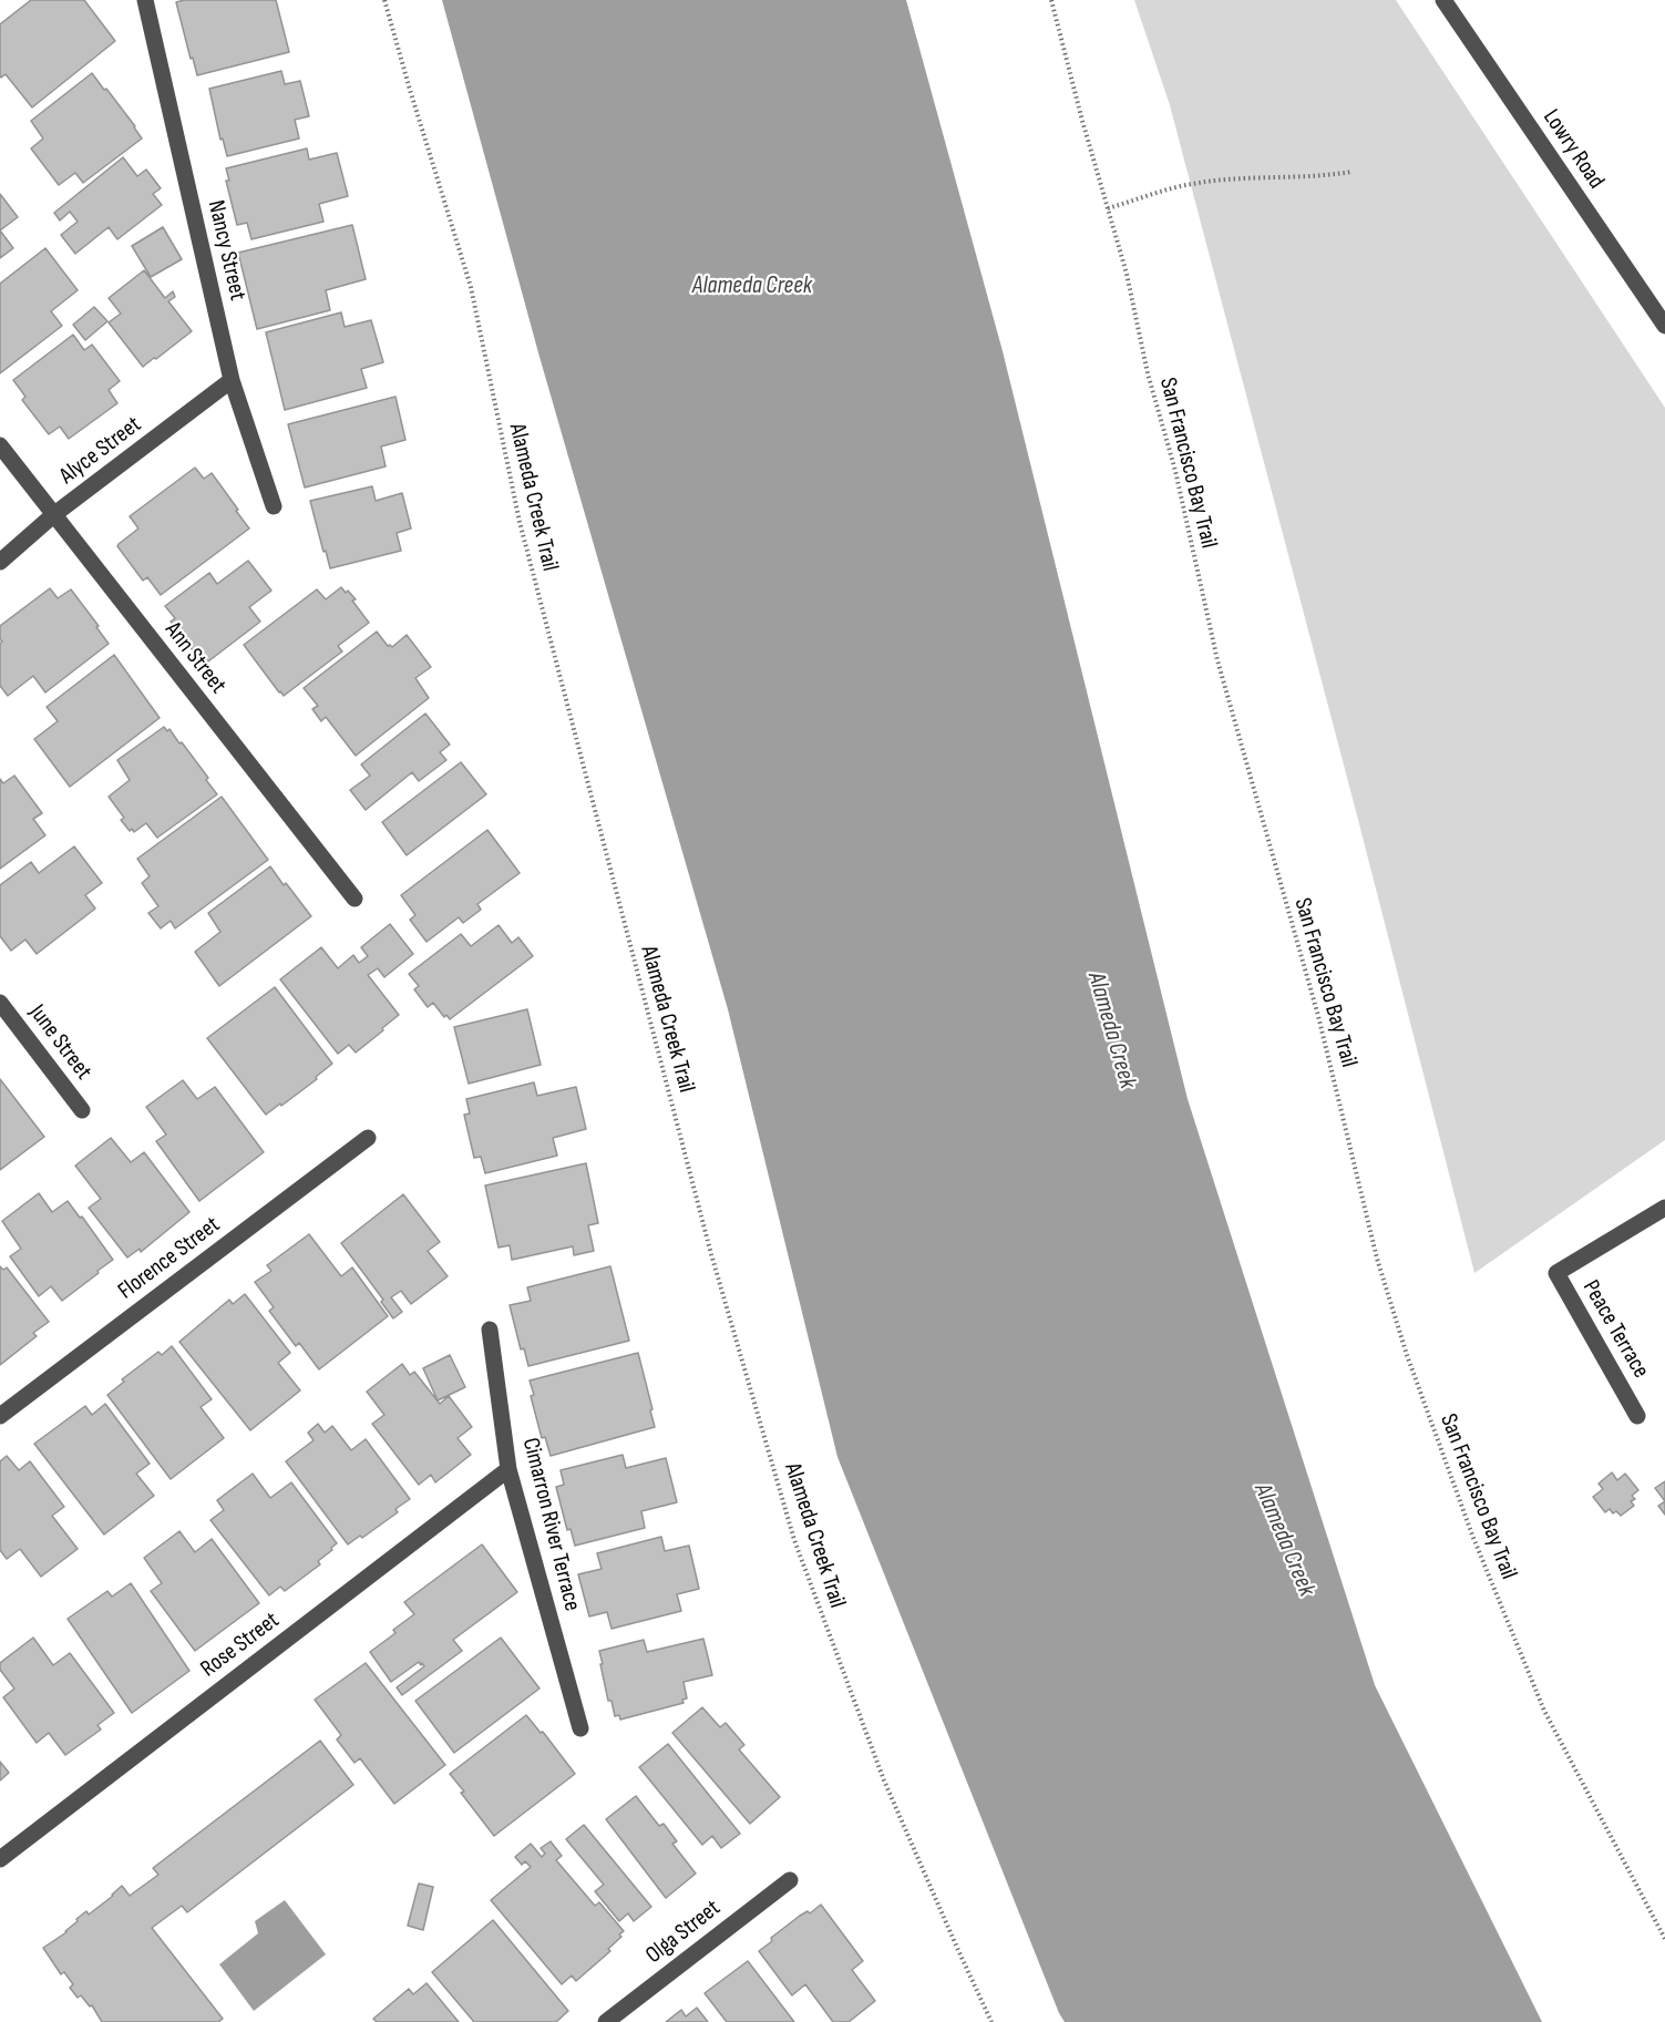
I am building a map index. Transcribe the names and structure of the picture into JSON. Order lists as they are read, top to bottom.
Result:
{
  "streets": {
    "street": [
      "Lowry Road",
      "Nancy Street",
      "Alyce Street",
      "Ann Street",
      "June Street",
      "Florence Street",
      "Peace Terrace",
      "Cimarron River Terrace",
      "Rose Street",
      "Olga Street"
    ],
    "path": ["San Francisco Bay Trail", "Alameda Creek Trail"]
  },
  "crossings": [
    ["Nancy Street", "Alyce Street"],
    ["Alyce Street", "Ann Street"],
    ["Cimarron River Terrace", "Rose Street"]
  ],
  "water": ["Alameda Creek"]
}
